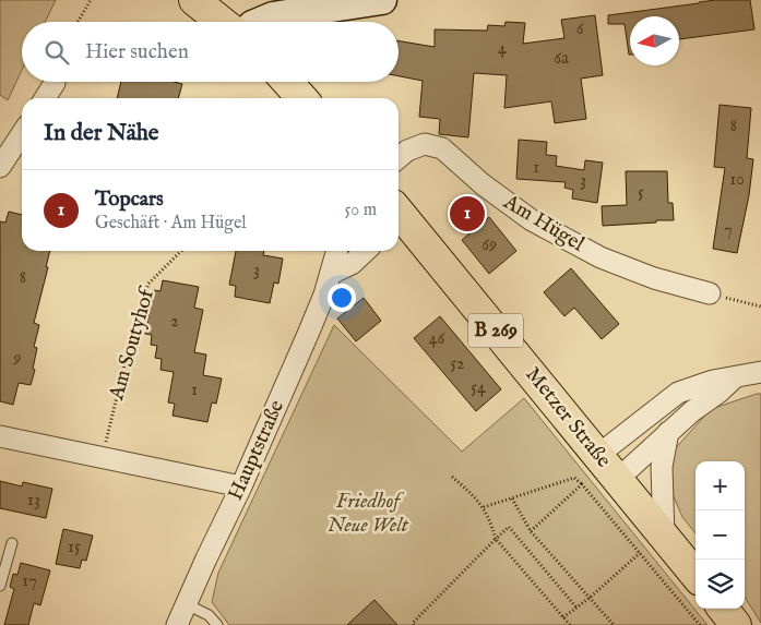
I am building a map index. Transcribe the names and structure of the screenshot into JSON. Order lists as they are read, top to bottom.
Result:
{
  "streets": {
    "main road": ["B 269", "Metzer Straße"],
    "street": ["Am Hügel", "Hauptstraße"],
    "path": ["Am Soutyhof"]
  },
  "parks": ["Friedhof Neue Welt"],
  "house_numbers": [
    "6",
    "4",
    "6a",
    "8",
    "1",
    "10",
    "3",
    "5",
    "7",
    "69",
    "3",
    "8",
    "2",
    "46",
    "9",
    "52",
    "54",
    "1",
    "13",
    "15",
    "17"
  ],
  "north": "left",
  "page": {
    "search": "Hier suchen",
    "heading": "In der Nähe",
    "list": [
      {
        "mark": "1",
        "name": "Topcars",
        "note": "Geschäft · Am Hügel",
        "value": "50 m"
      }
    ],
    "pins": "1",
    "map_buttons": ["+", "−"]
  }
}
